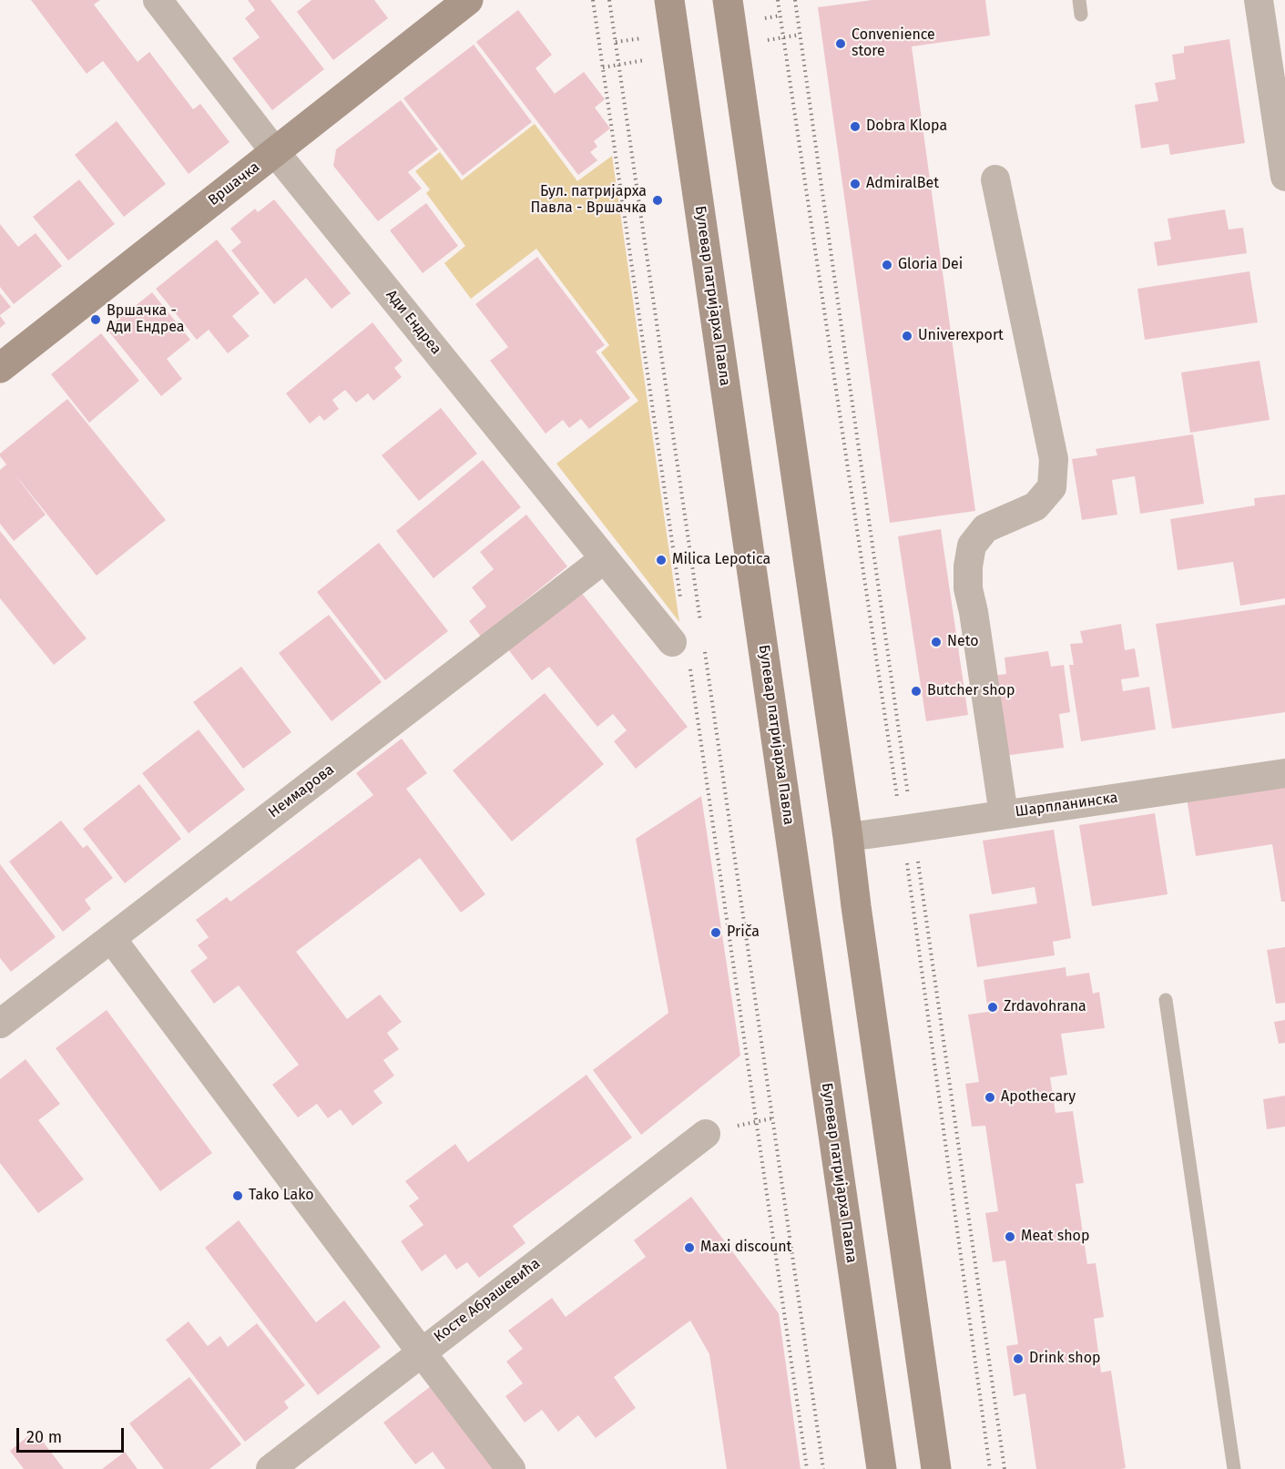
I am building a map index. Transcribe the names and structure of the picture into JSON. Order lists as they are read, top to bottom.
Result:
{
  "streets": {
    "main road": ["Вршачка", "Булевар патријарха Павла"],
    "street": [
      "Ади Ендреа",
      "Неимарова",
      "Шарпланинска",
      "Косте Абрашевића"
    ]
  },
  "crossings": [
    ["Вршачка", "Ади Ендреа"],
    ["Ади Ендреа", "Неимарова"]
  ],
  "places": [
    "Convenience store",
    "Dobra Klopa",
    "AdmiralBet",
    "Бул. патријарха Павла - Вршачка",
    "Gloria Dei",
    "Вршачка - Ади Ендреа",
    "Univerexport",
    "Milica Lepotica",
    "Neto",
    "Butcher shop",
    "Priča",
    "Zrdavohrana",
    "Apothecary",
    "Tako Lako",
    "Meat shop",
    "Maxi discount",
    "Drink shop"
  ],
  "scale_bar": "20 m"
}
